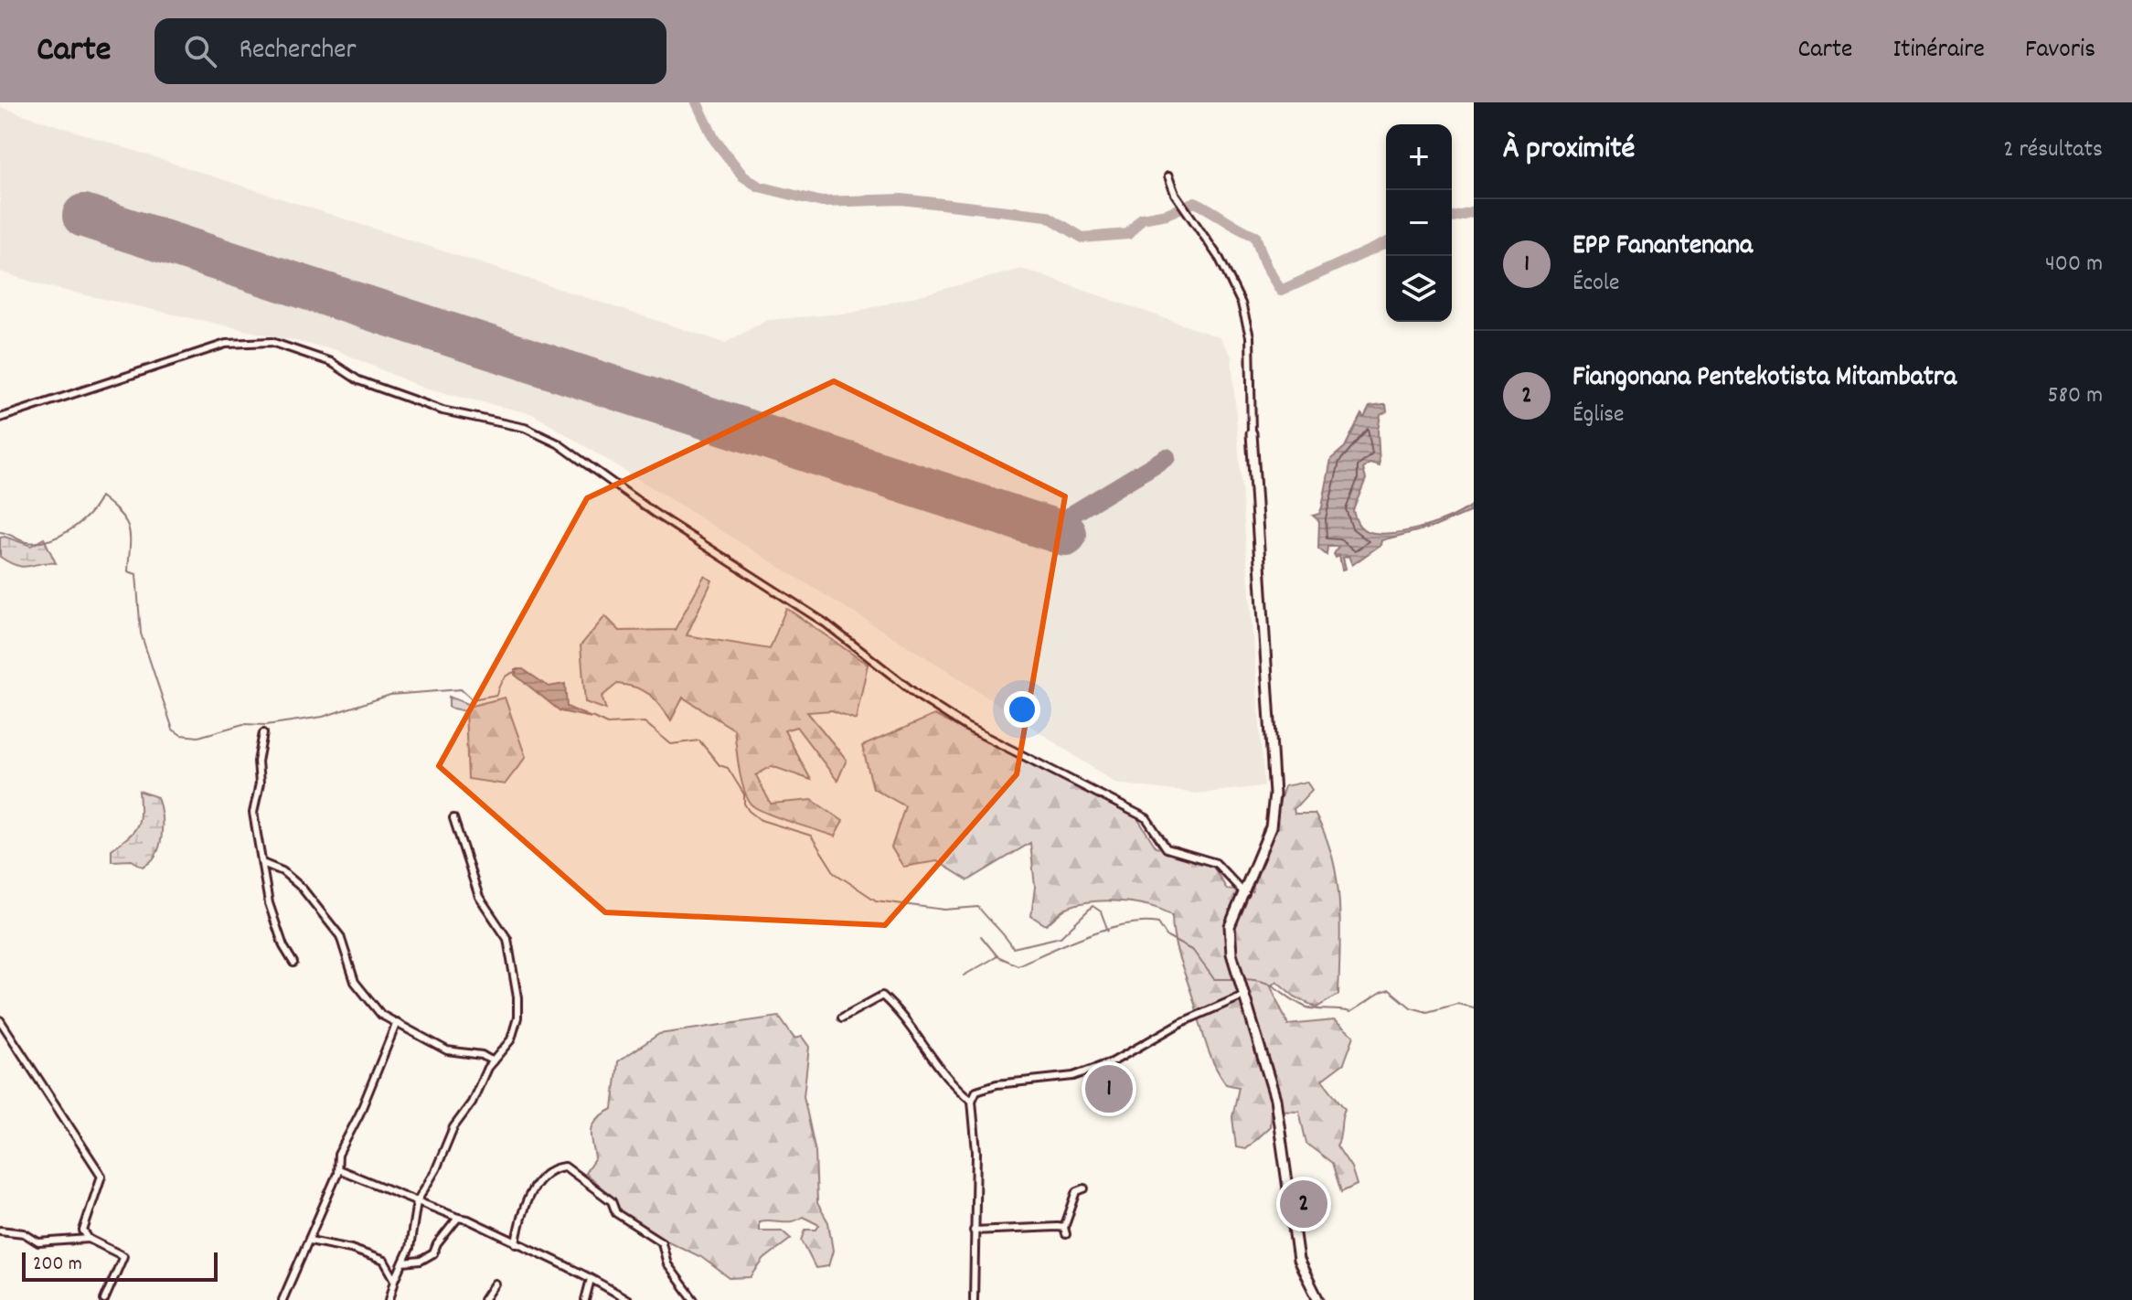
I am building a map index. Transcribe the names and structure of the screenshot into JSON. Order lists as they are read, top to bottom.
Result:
{
  "scale_bar": "200 m",
  "page": {
    "header": "Carte",
    "search": "Rechercher",
    "nav": ["Carte", "Itinéraire", "Favoris"],
    "heading": ["À proximité", "2 résultats"],
    "map_buttons": ["+", "−"],
    "list": [
      {
        "mark": "1",
        "name": "EPP Fanantenana",
        "note": "École",
        "value": "400 m"
      },
      {
        "mark": "2",
        "name": "Fiangonana Pentekotista Mitambatra",
        "note": "Église",
        "value": "580 m"
      }
    ],
    "pins": ["1", "2"],
    "scale": "200 m"
  }
}
